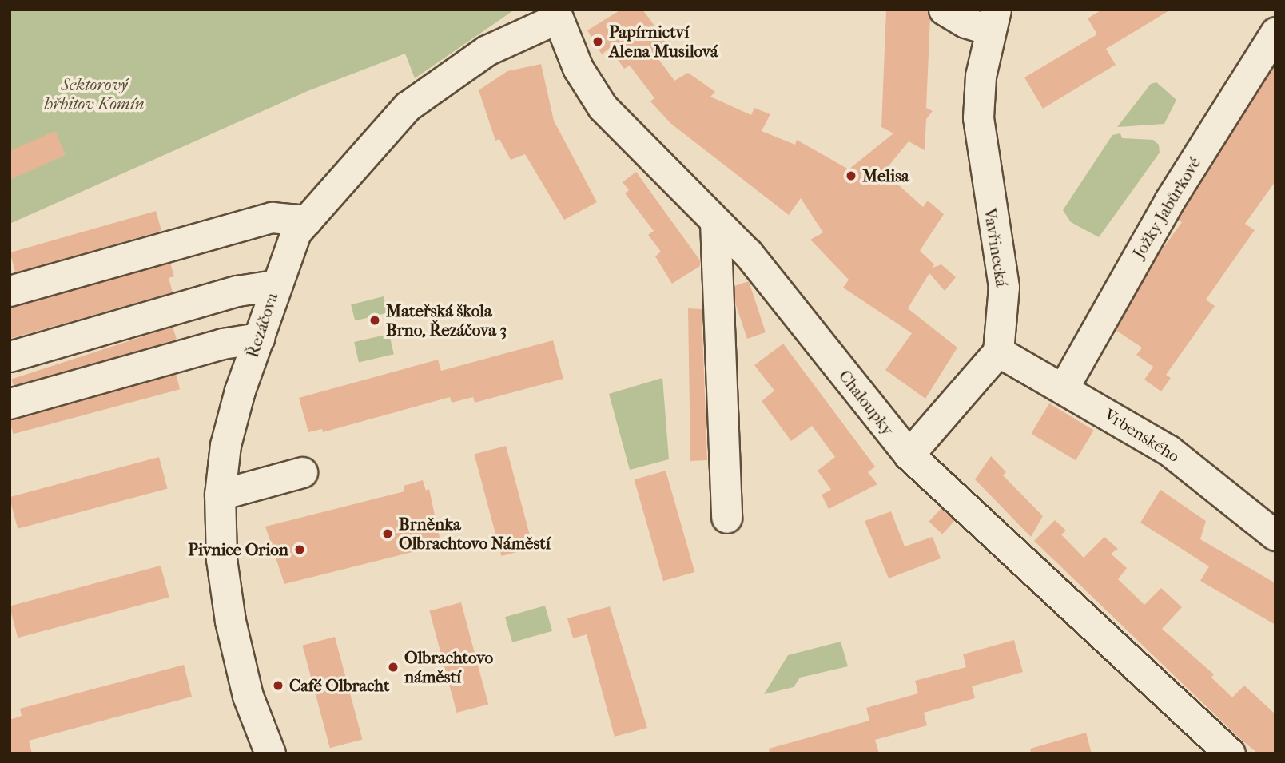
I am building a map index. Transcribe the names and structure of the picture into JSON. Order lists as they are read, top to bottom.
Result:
{
  "streets": {
    "street": [
      "Jožky Jabůrkové",
      "Vavřinecká",
      "Řezáčova",
      "Chaloupky",
      "Vrbenského"
    ]
  },
  "crossings": [
    ["Jožky Jabůrkové", "Vrbenského"],
    ["Vavřinecká", "Vrbenského"],
    ["Řezáčova", "Chaloupky"]
  ],
  "parks": ["Sektorový hřbitov Komín"],
  "places": [
    "Papírnictví Alena Musilová",
    "Melisa",
    "Mateřská škola Brno, Řezáčova 3",
    "Brněnka Olbrachtovo Náměstí",
    "Pivnice Orion",
    "Olbrachtovo náměstí",
    "Café Olbracht"
  ]
}
